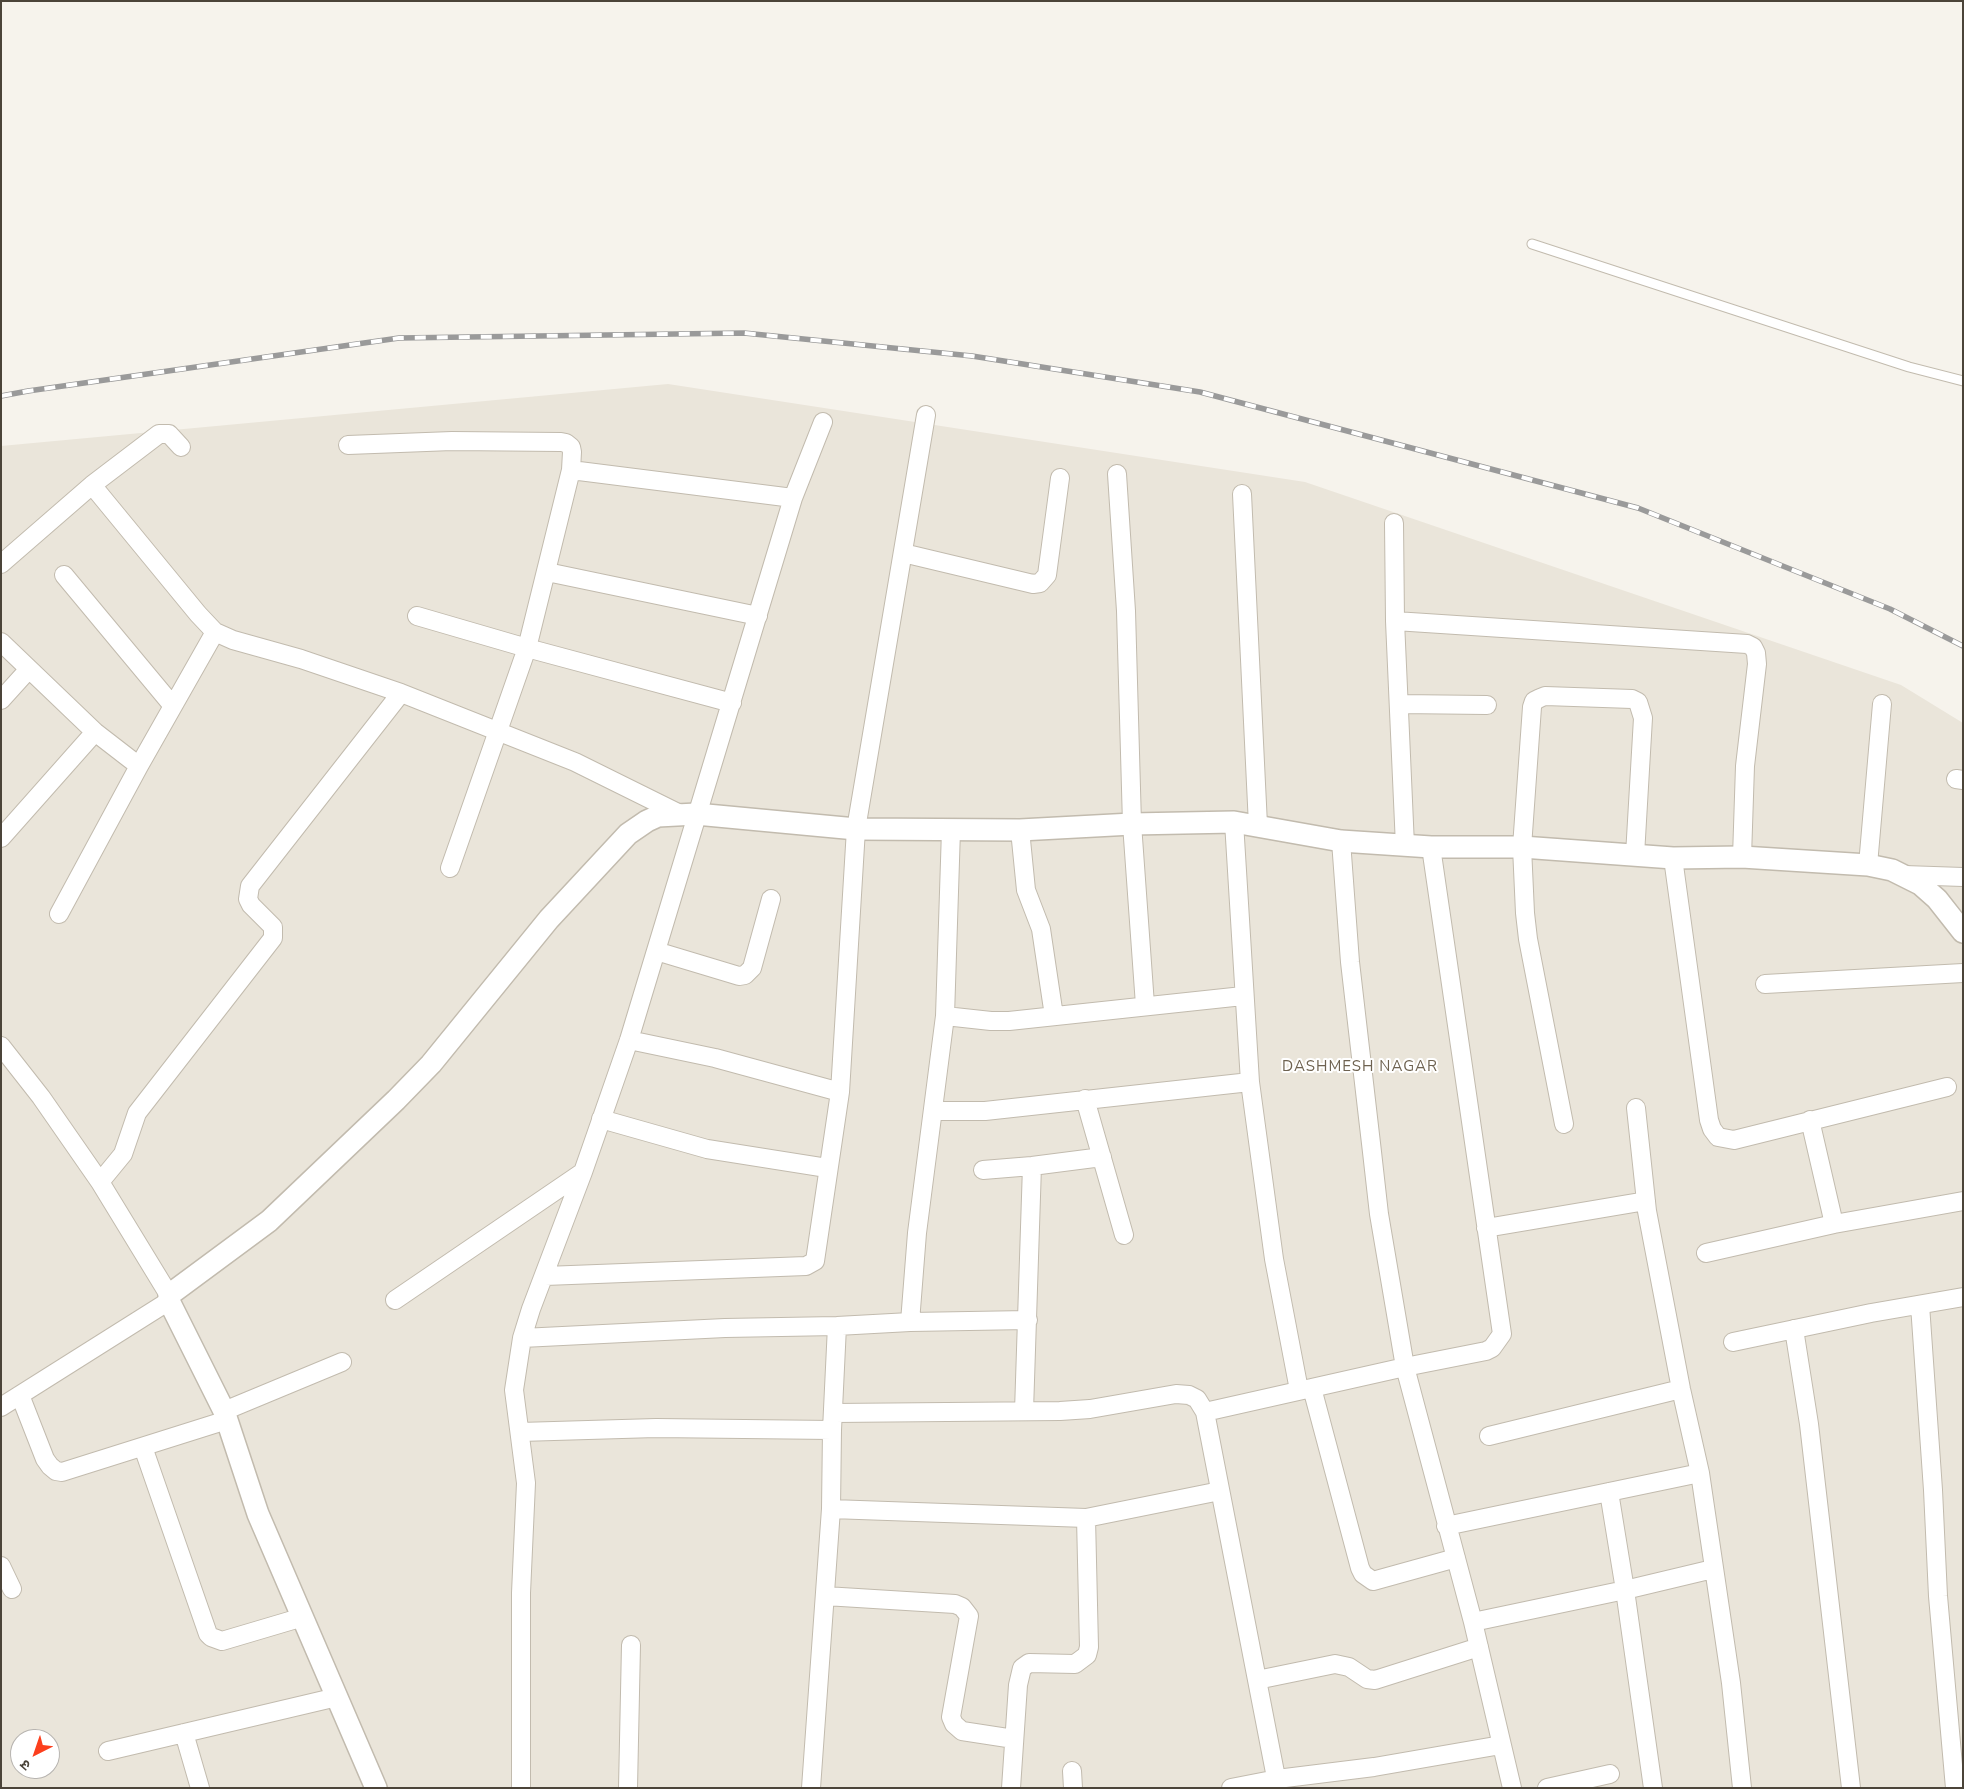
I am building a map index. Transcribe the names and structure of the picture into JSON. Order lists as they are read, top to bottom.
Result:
{
  "districts": ["DASHMESH NAGAR"],
  "north": "bottom left"
}
